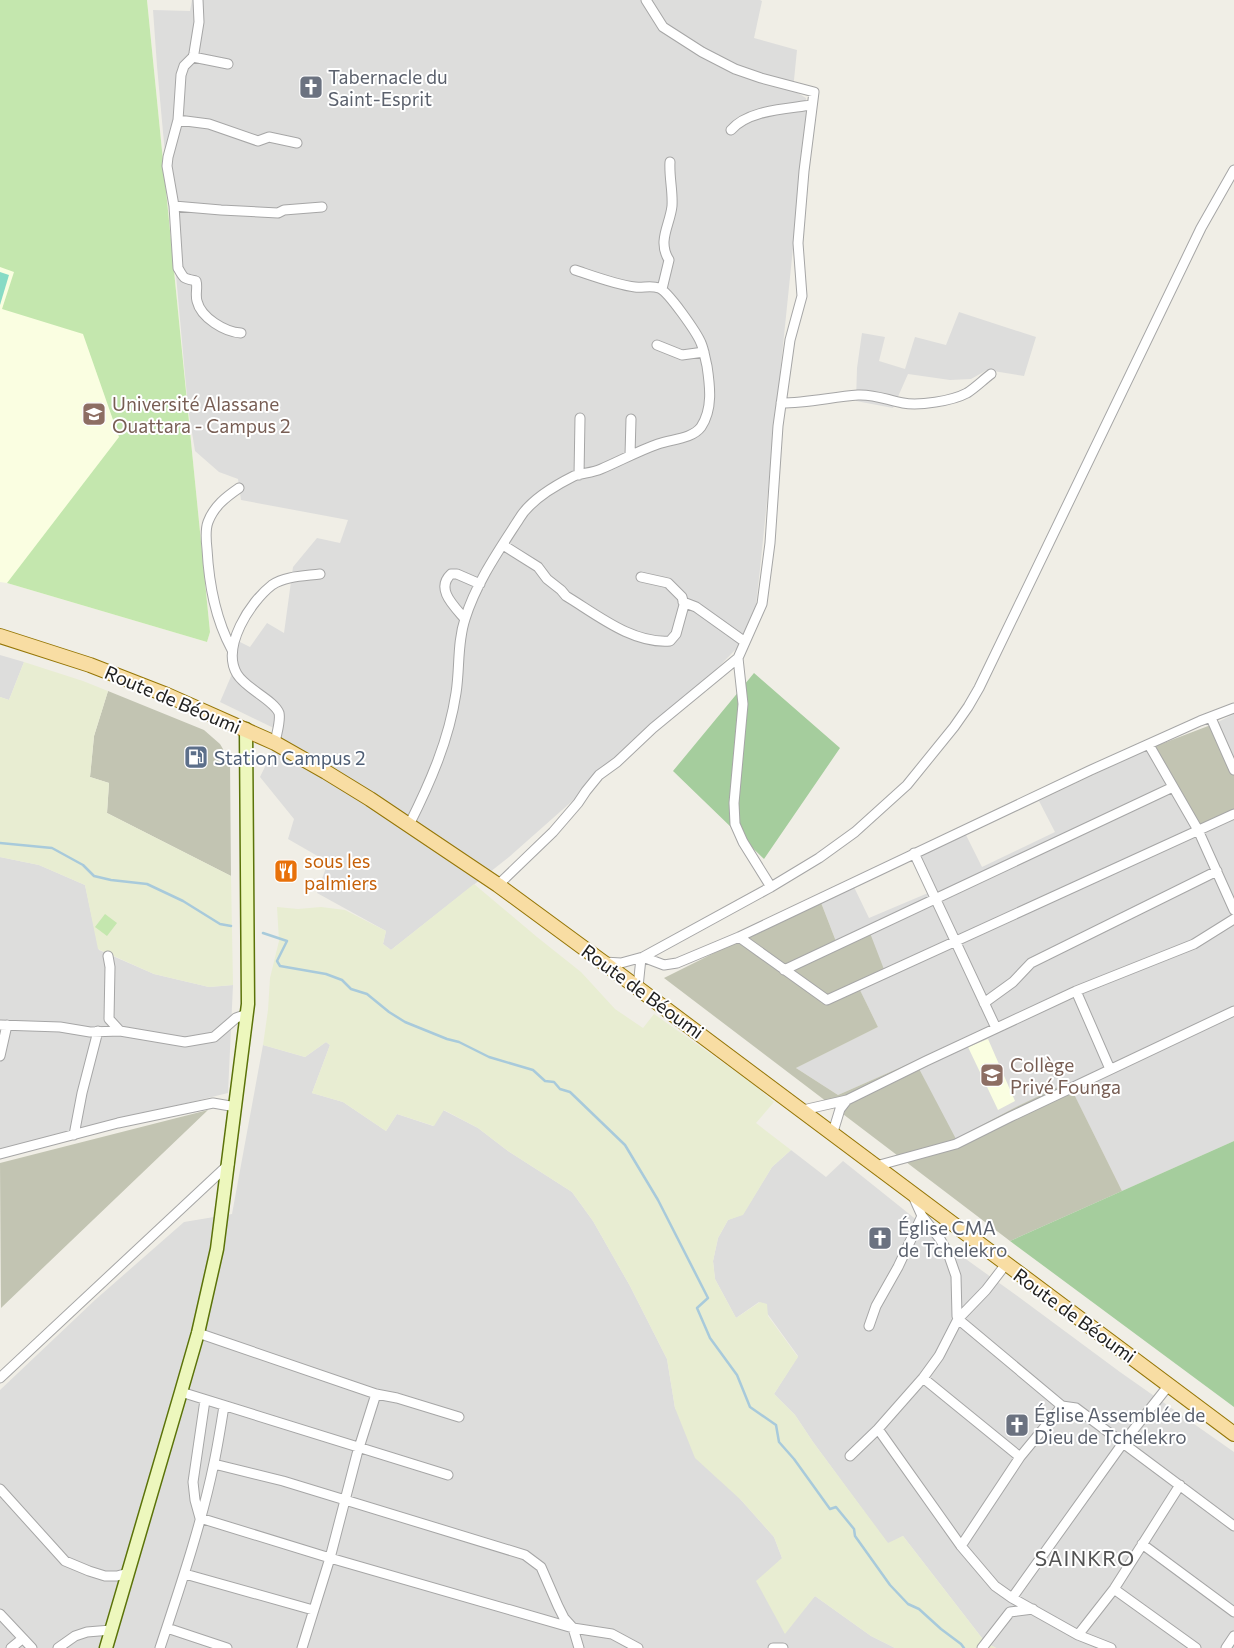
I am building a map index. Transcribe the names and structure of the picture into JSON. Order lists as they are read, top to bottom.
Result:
{
  "streets": {
    "main road": ["Route de Béoumi"]
  },
  "districts": ["SAINKRO"],
  "places": {
    "church": ["Tabernacle du Saint-Esprit", "Église CMA de Tchelekro", "Église Assemblée de Dieu de Tchelekro"],
    "school or university": ["Université Alassane Ouattara - Campus 2", "Collège Privé Founga"],
    "fuel station": ["Station Campus 2"],
    "restaurant": ["sous les palmiers"]
  }
}
